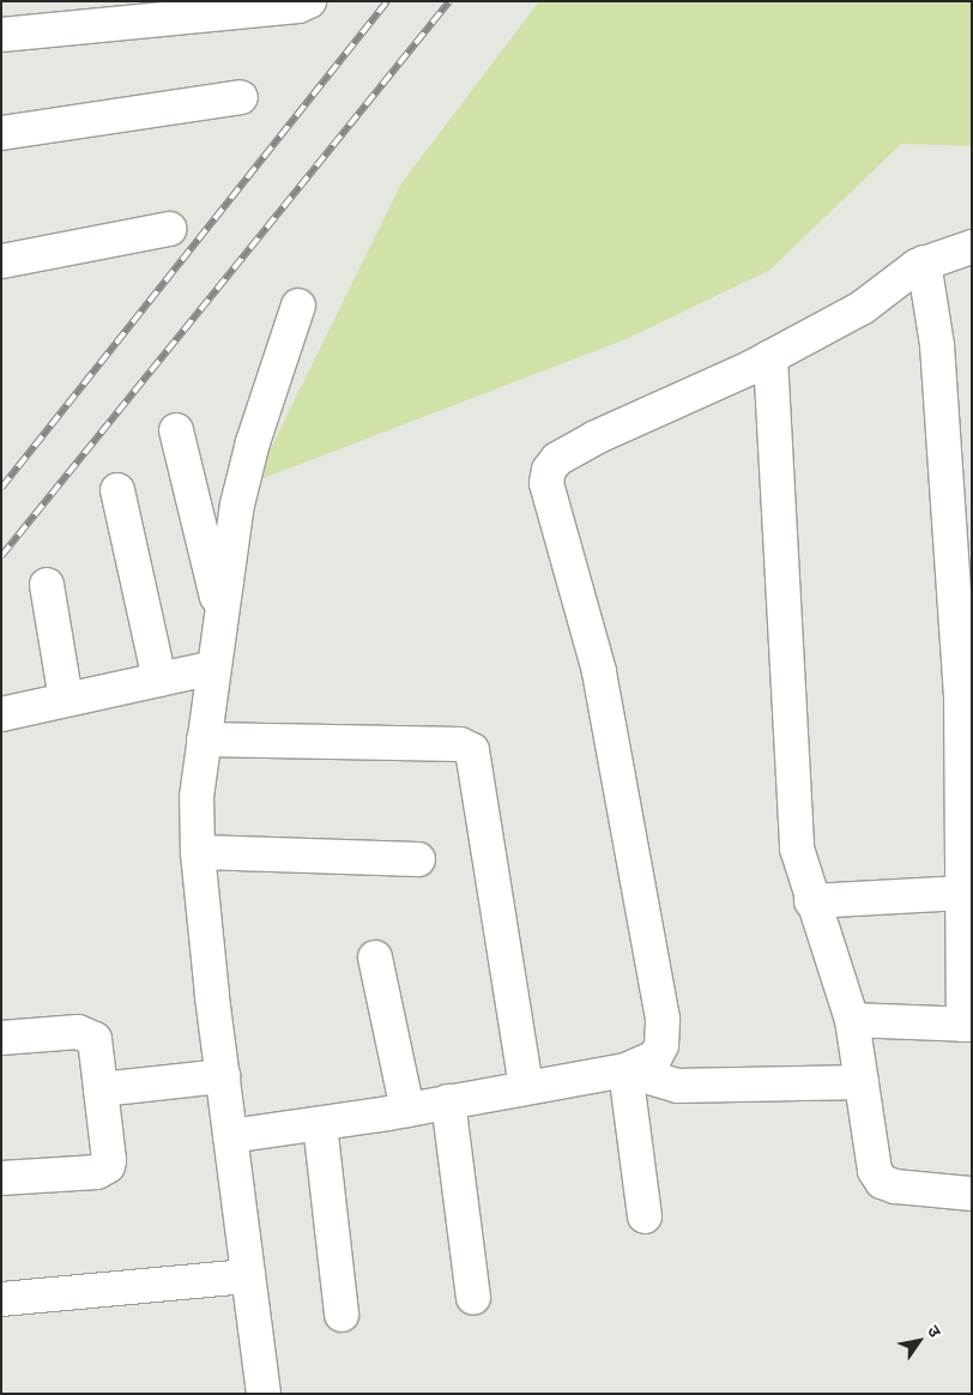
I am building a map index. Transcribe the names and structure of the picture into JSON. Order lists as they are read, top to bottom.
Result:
{
  "north": "top right"
}
